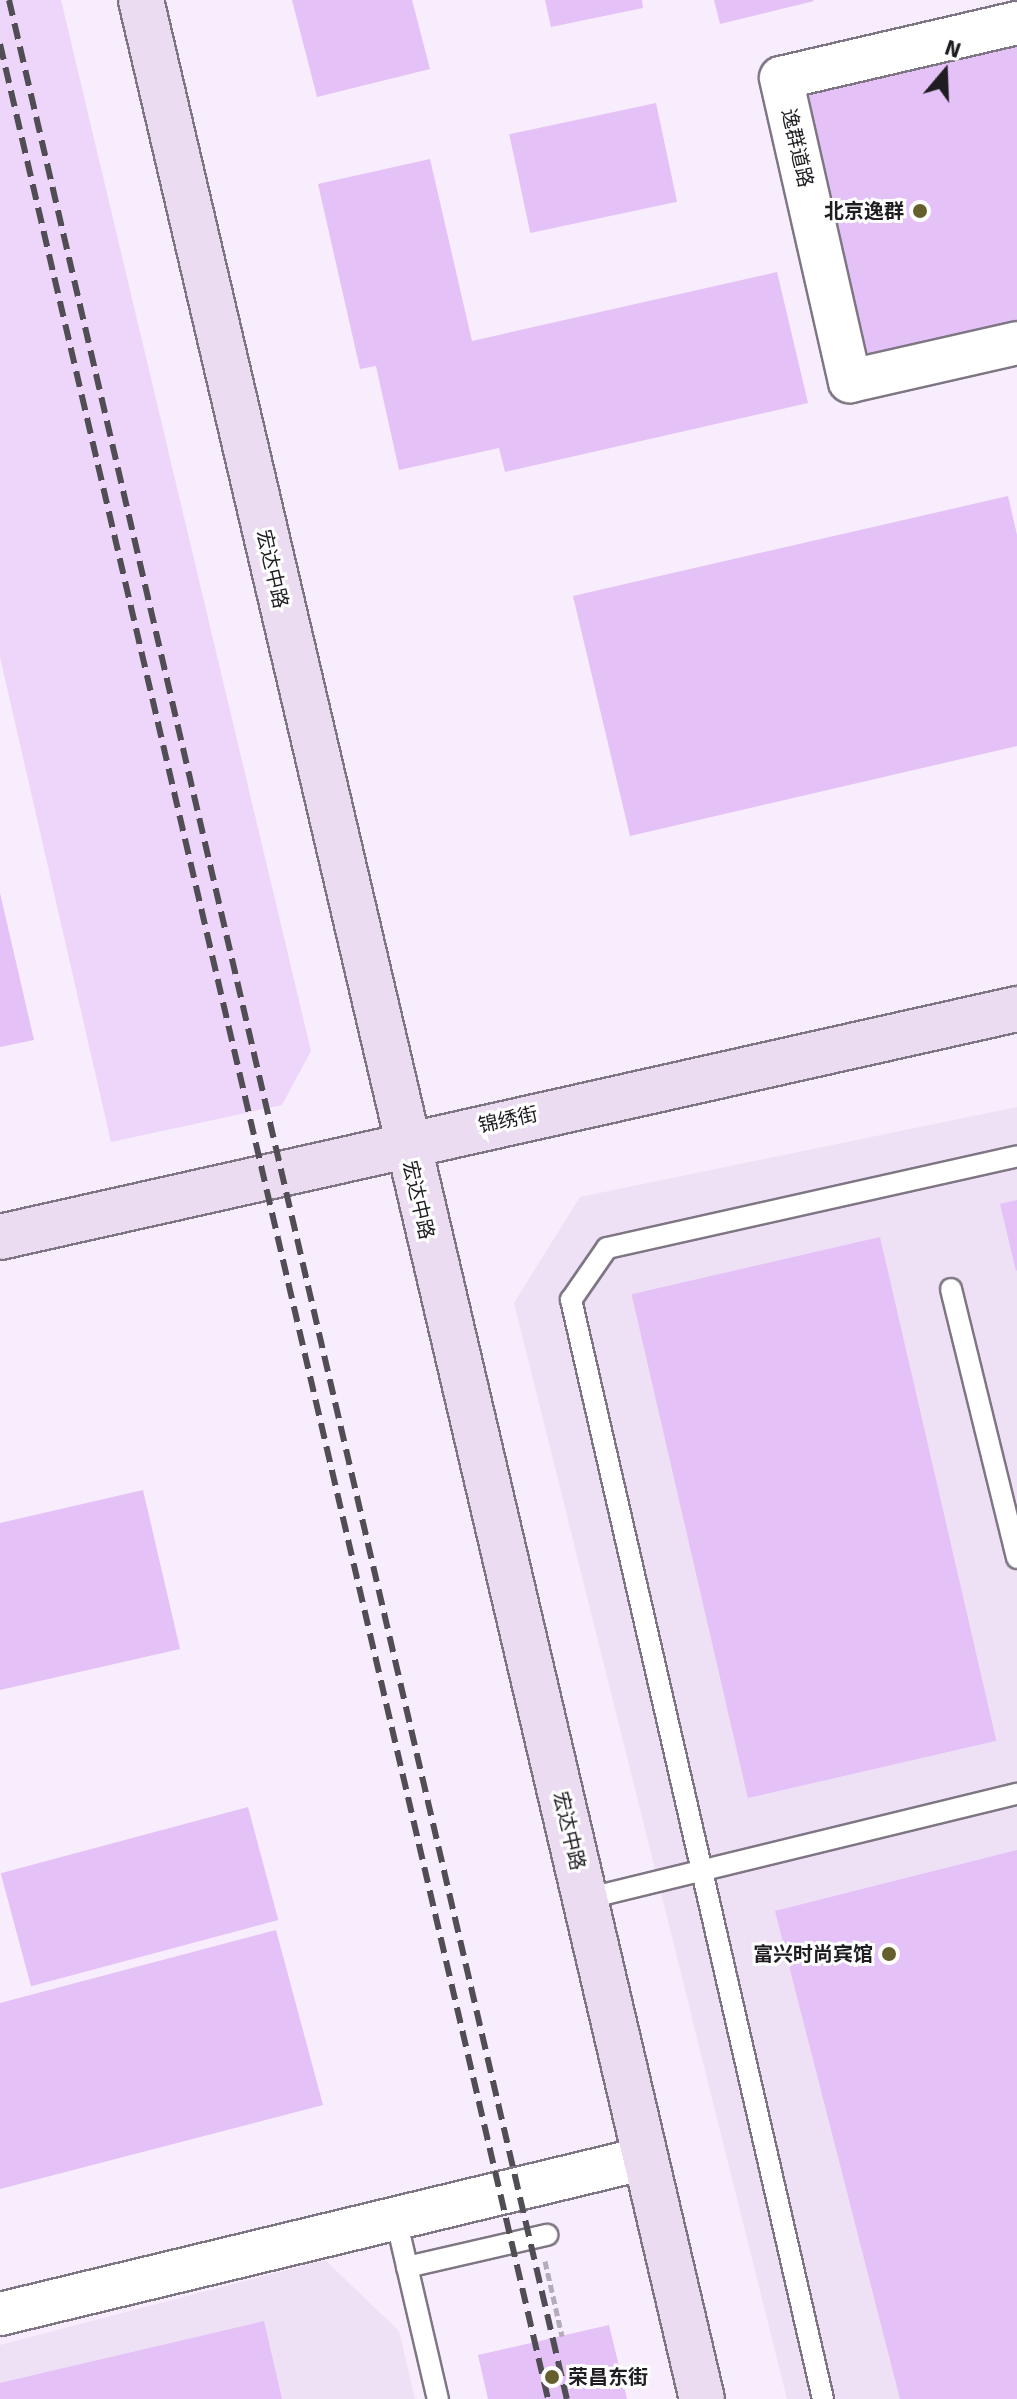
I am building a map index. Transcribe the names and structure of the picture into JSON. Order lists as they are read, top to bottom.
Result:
{
  "streets": {
    "street": ["逸群道路", "宏达中路", "锦绣街"]
  },
  "crossings": [
    ["宏达中路", "锦绣街"]
  ],
  "places": ["北京逸群", "富兴时尚宾馆", "荣昌东街"],
  "north": "top"
}
